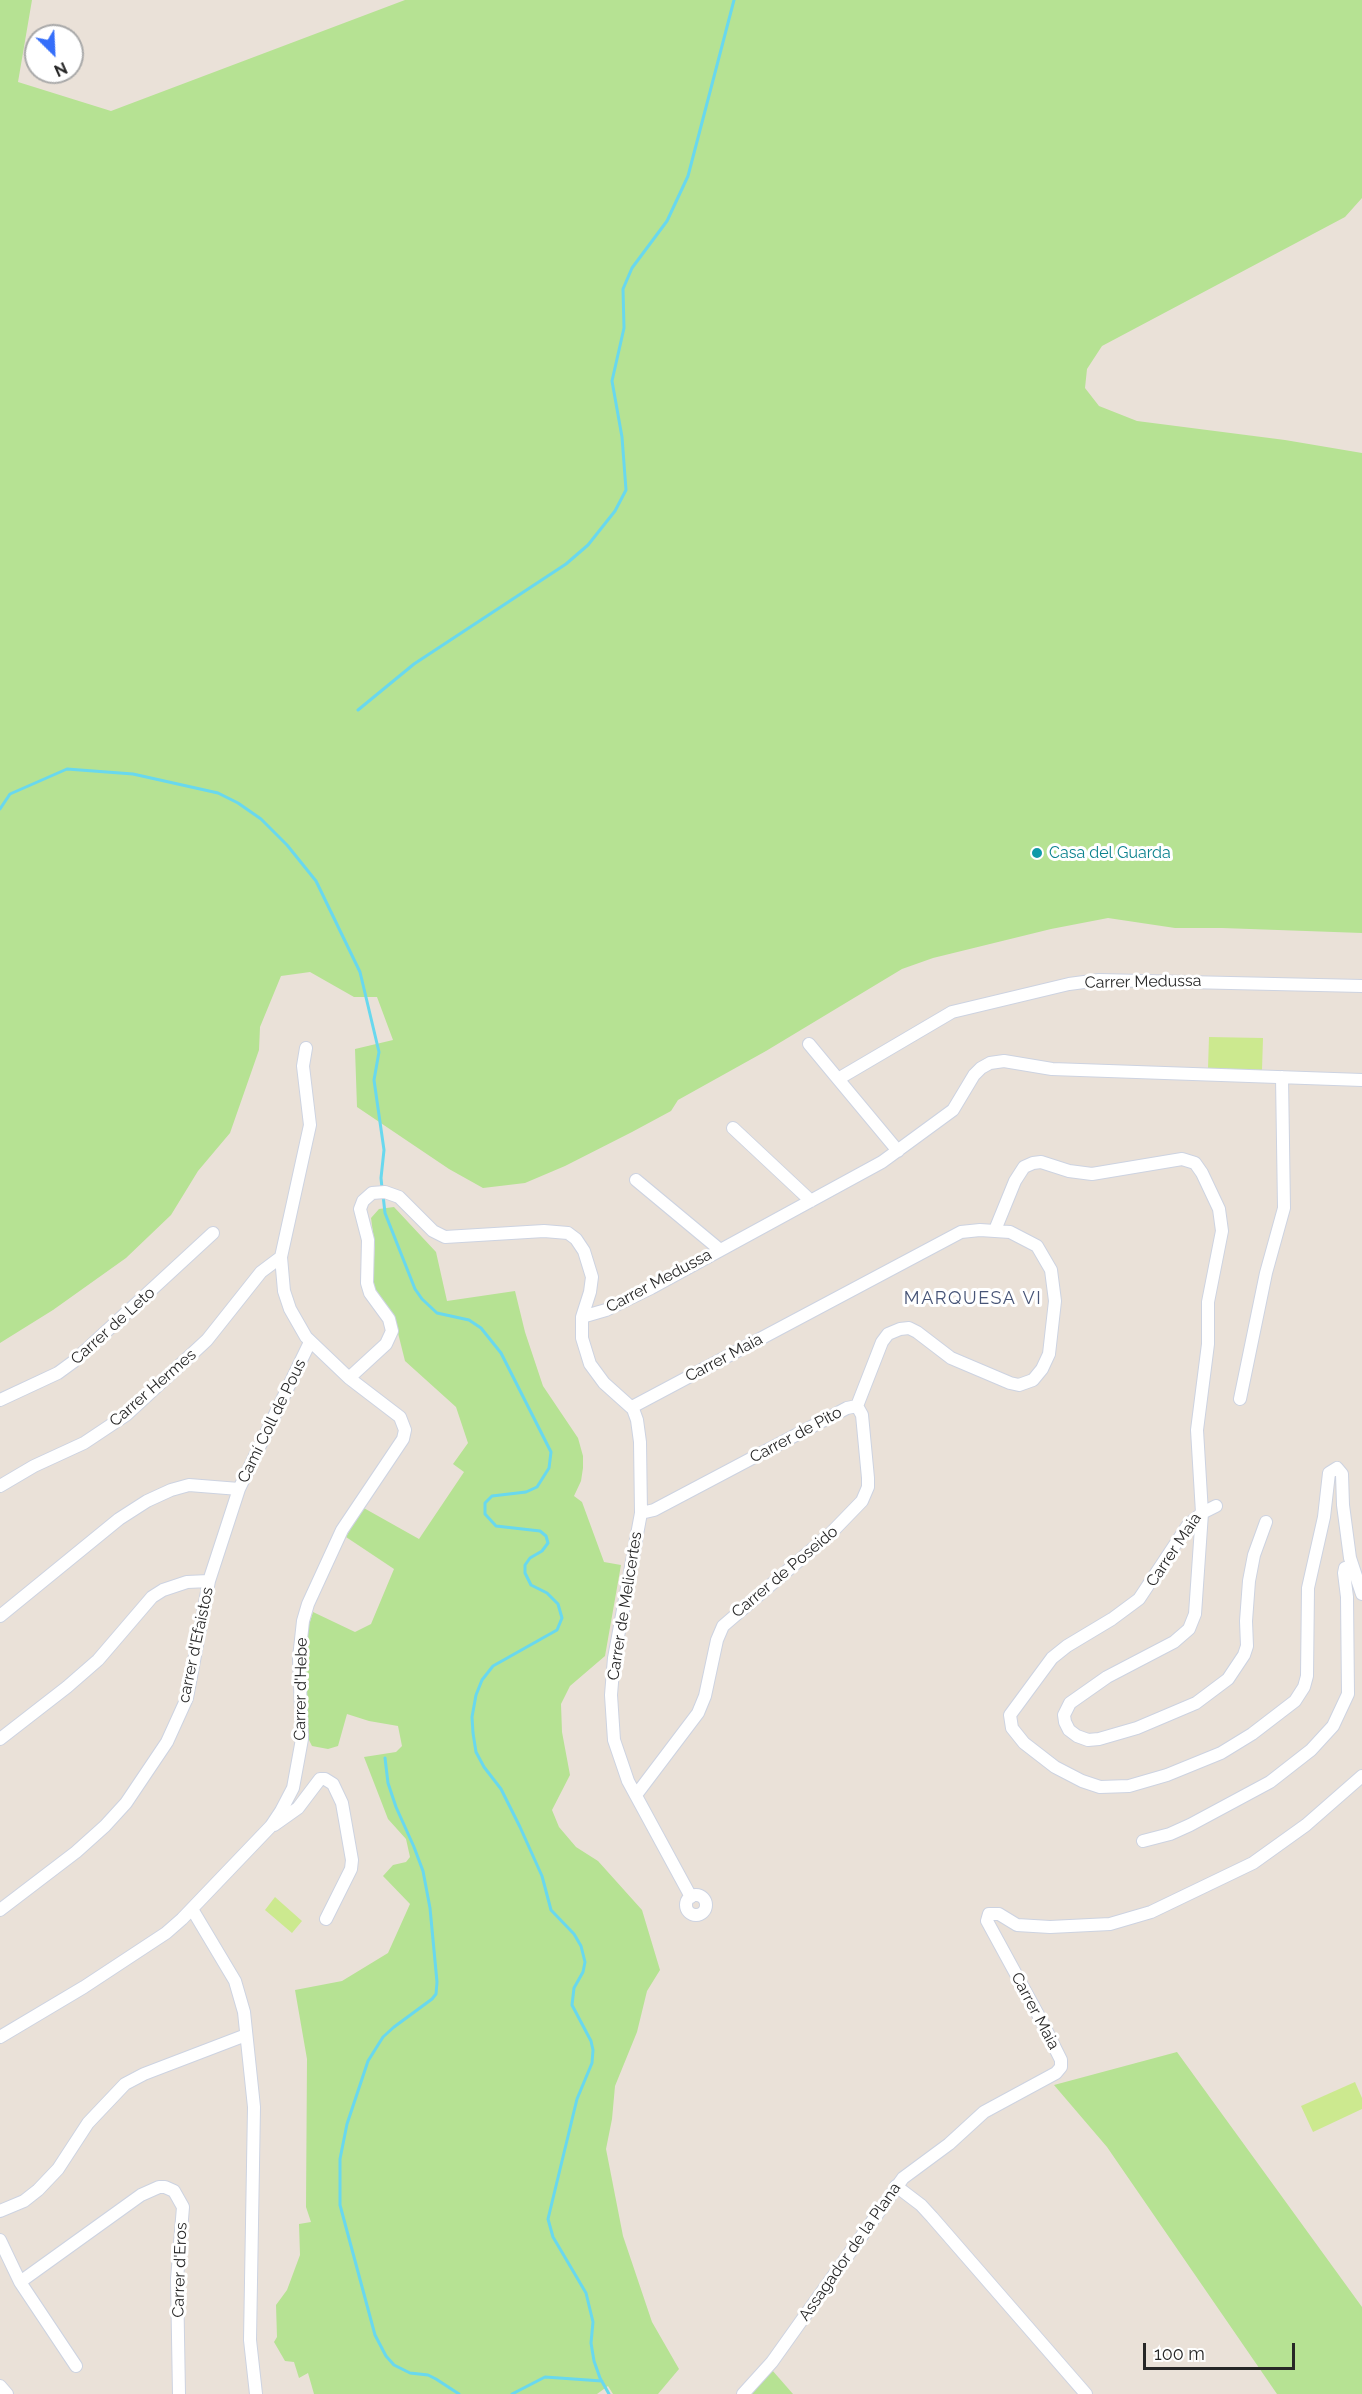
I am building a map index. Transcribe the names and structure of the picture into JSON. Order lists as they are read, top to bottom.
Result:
{
  "streets": {
    "street": [
      "Carrer Medussa",
      "Carrer de Leto",
      "Carrer Maia",
      "Carrer Hermes",
      "Camí Coll de Pous",
      "Carrer de Pito",
      "Carrer de Poseido",
      "Carrer de Melicertes",
      "carrer d'Efaistos",
      "Carrer d'Hebe",
      "Assagador de la Plana",
      "Carrer d'Eros"
    ]
  },
  "crossings": [
    ["Carrer Medussa", "Carrer d'Hebe"],
    ["Carrer Maia", "Carrer de Pito"],
    ["Carrer Maia", "Carrer de Melicertes"],
    ["Carrer Maia", "Assagador de la Plana"],
    ["Carrer Hermes", "Camí Coll de Pous"],
    ["Camí Coll de Pous", "carrer d'Efaistos"],
    ["Camí Coll de Pous", "Carrer d'Hebe"],
    ["Carrer de Pito", "Carrer de Poseido"],
    ["Carrer de Pito", "Carrer de Melicertes"],
    ["Carrer de Poseido", "Carrer de Melicertes"]
  ],
  "districts": ["MARQUESA VI"],
  "places": ["Casa del Guarda"],
  "scale_bar": "100 m",
  "north": "bottom right"
}
